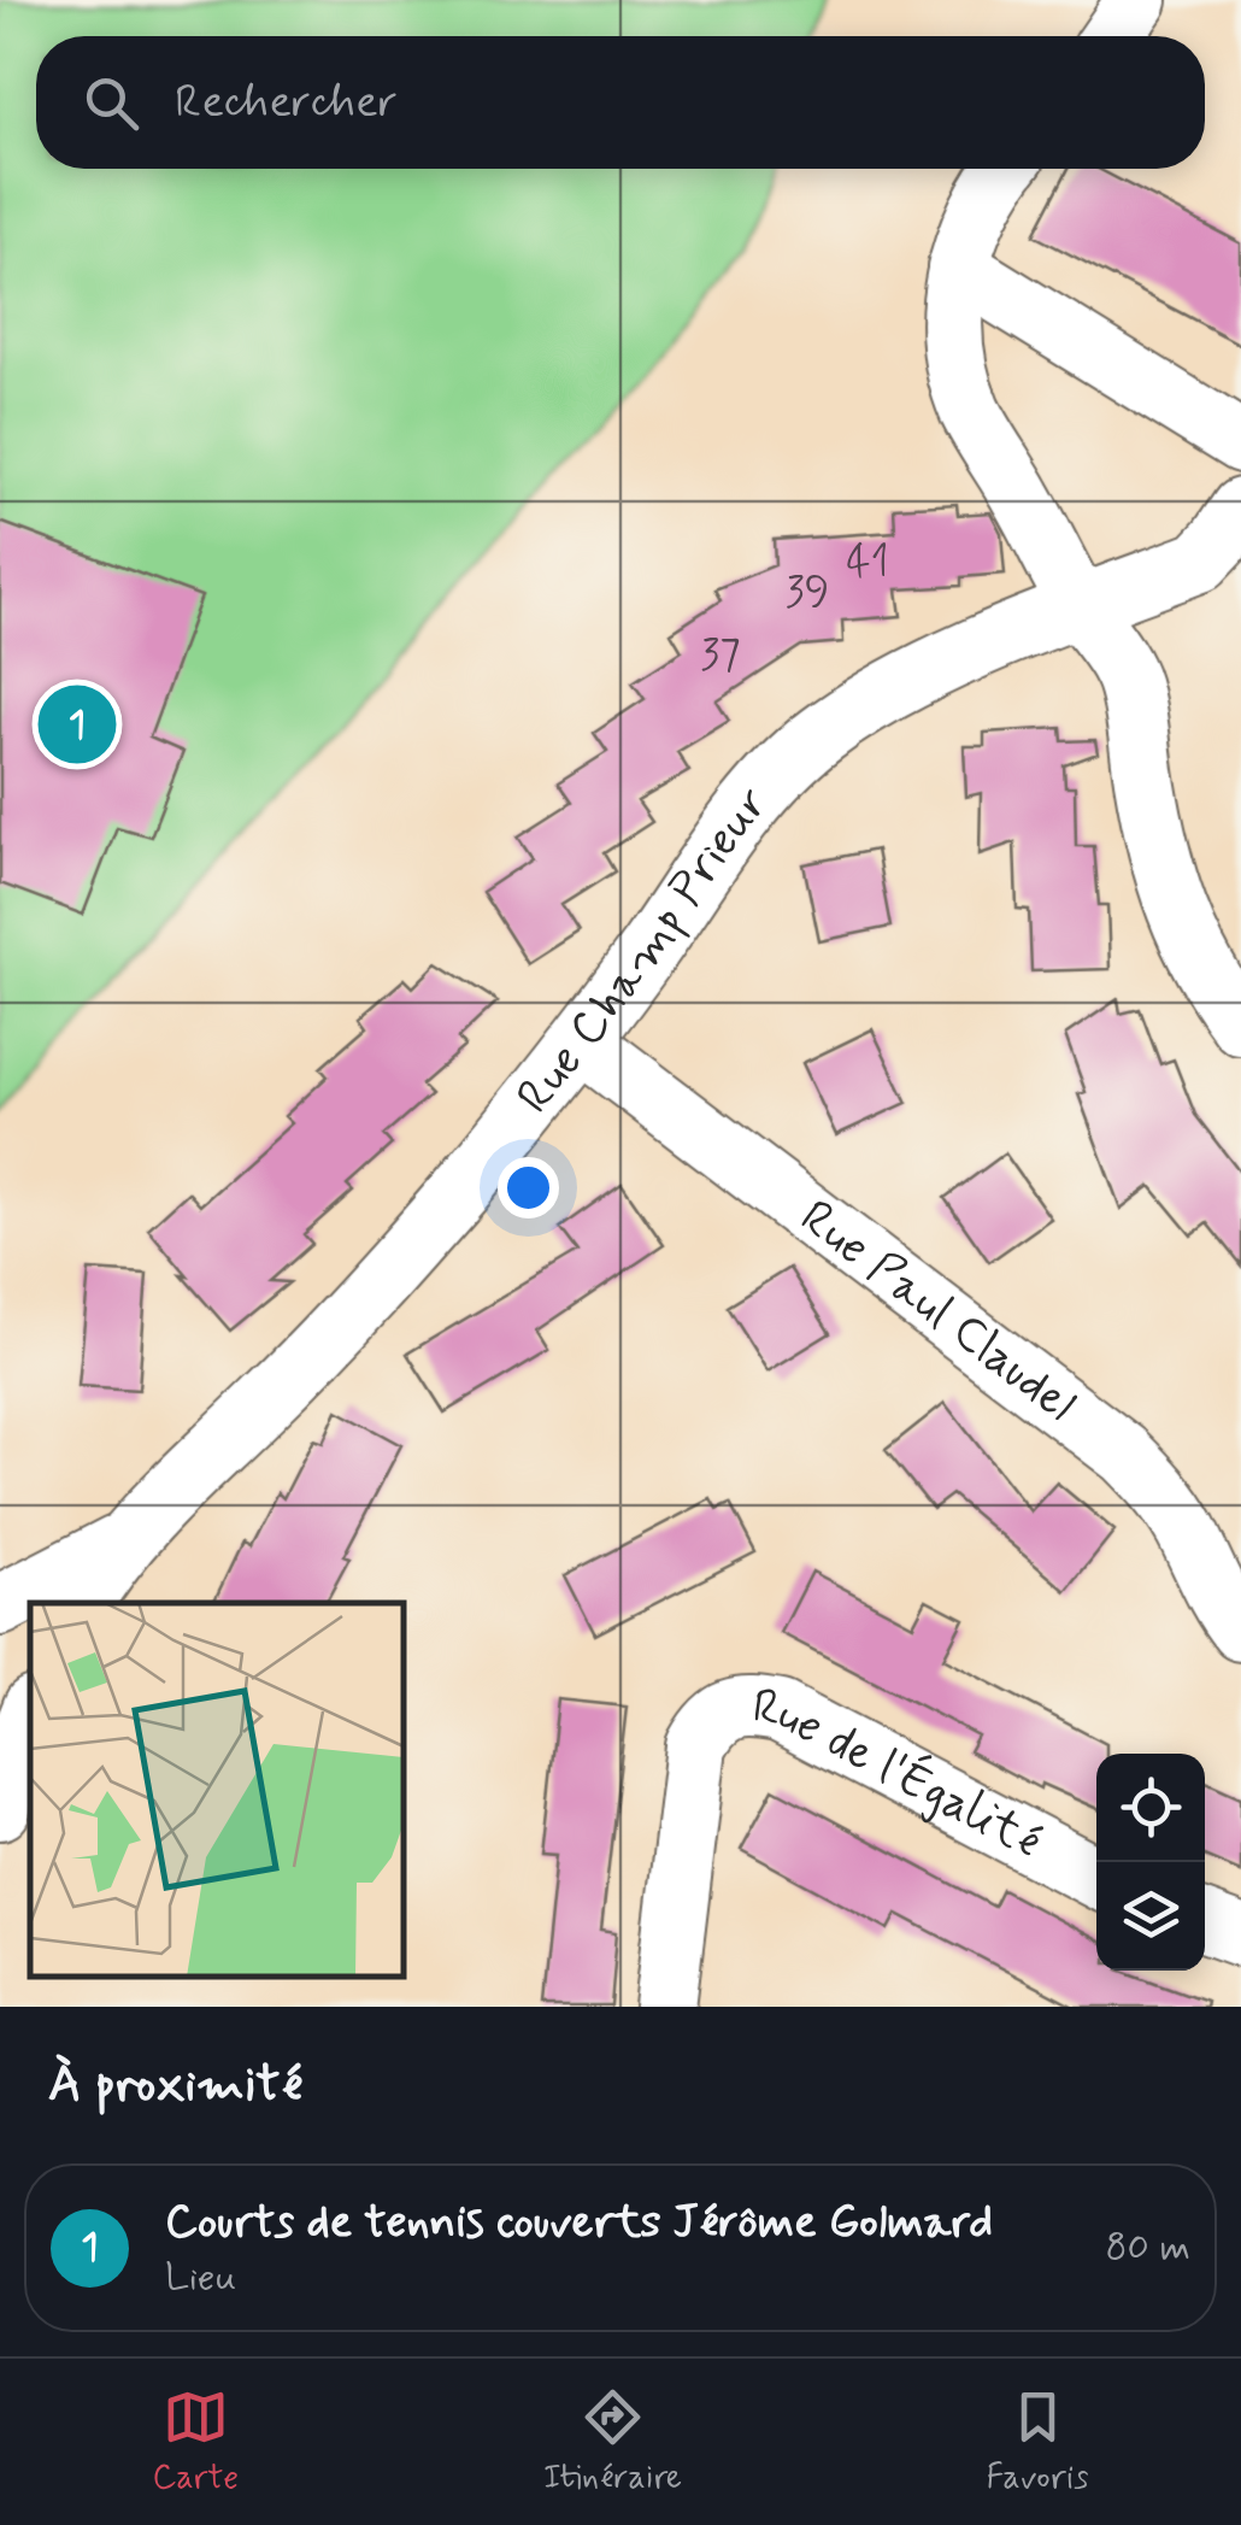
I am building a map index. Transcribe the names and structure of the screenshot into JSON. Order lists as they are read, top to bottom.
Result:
{
  "streets": {
    "street": ["Rue Champ Prieur", "Rue Paul Claudel", "Rue de l'Égalité"]
  },
  "crossings": [
    ["Rue Champ Prieur", "Rue Paul Claudel"]
  ],
  "house_numbers": ["41", "39", "37"],
  "page": {
    "search": "Rechercher",
    "pins": "1",
    "heading": "À proximité",
    "list": [
      {
        "mark": "1",
        "name": "Courts de tennis couverts Jérôme Golmard",
        "note": "Lieu",
        "value": "80 m"
      }
    ],
    "nav": ["Carte", "Itinéraire", "Favoris"]
  }
}
